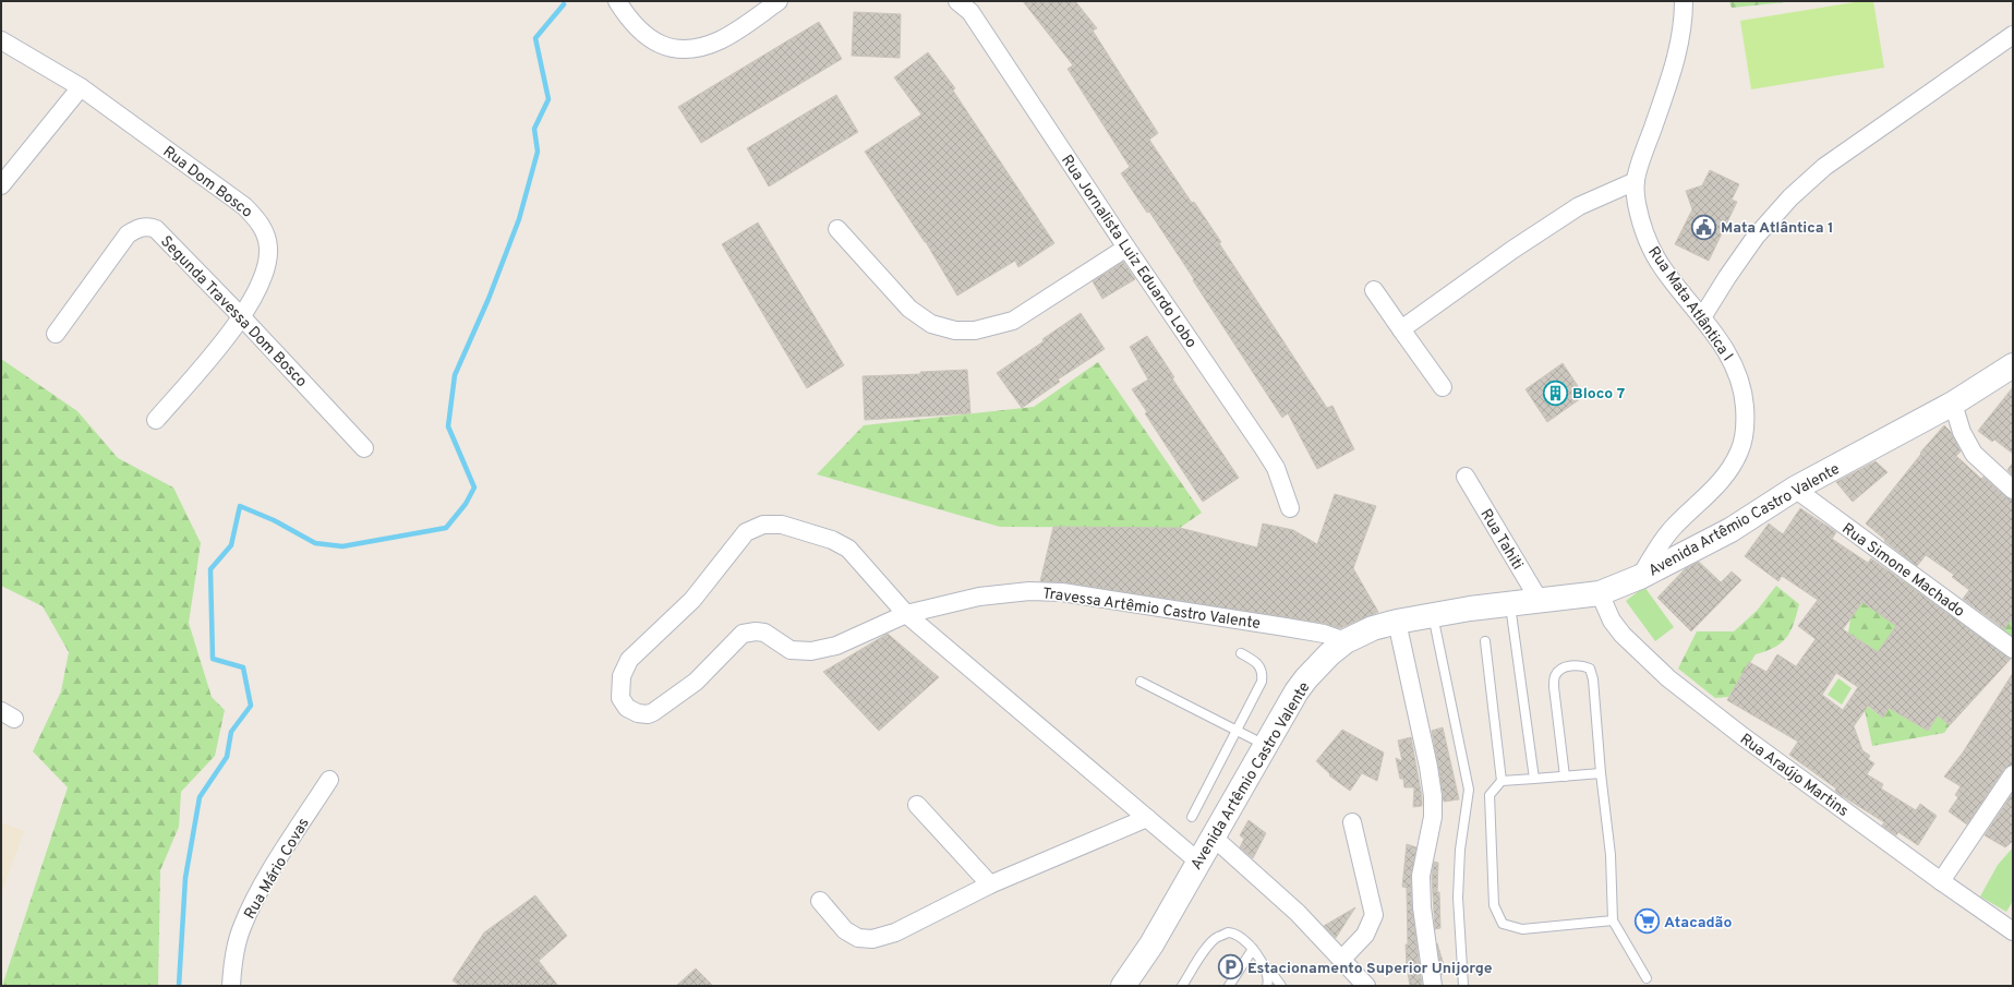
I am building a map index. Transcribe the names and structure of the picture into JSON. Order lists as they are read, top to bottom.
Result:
{
  "streets": {
    "main road": ["Avenida Artêmio Castro Valente"],
    "street": [
      "Rua Dom Bosco",
      "Rua Jornalista Luiz Eduardo Lobo",
      "Rua Mata Atlântica I",
      "Segunda Travessa Dom Bosco",
      "Rua Tahiti",
      "Rua Simone Machado",
      "Travessa Artêmio Castro Valente",
      "Rua Araújo Martins",
      "Rua Mário Covas"
    ]
  },
  "crossings": [
    ["Rua Dom Bosco", "Segunda Travessa Dom Bosco"],
    ["Rua Mata Atlântica I", "Avenida Artêmio Castro Valente"],
    ["Avenida Artêmio Castro Valente", "Rua Tahiti"],
    ["Avenida Artêmio Castro Valente", "Rua Simone Machado"],
    ["Avenida Artêmio Castro Valente", "Travessa Artêmio Castro Valente"],
    ["Avenida Artêmio Castro Valente", "Rua Araújo Martins"]
  ],
  "places": {
    "public building": ["Mata Atlântica 1"],
    "building": ["Bloco 7"],
    "supermarket": ["Atacadão"],
    "parking": ["Estacionamento Superior Unijorge"]
  }
}
